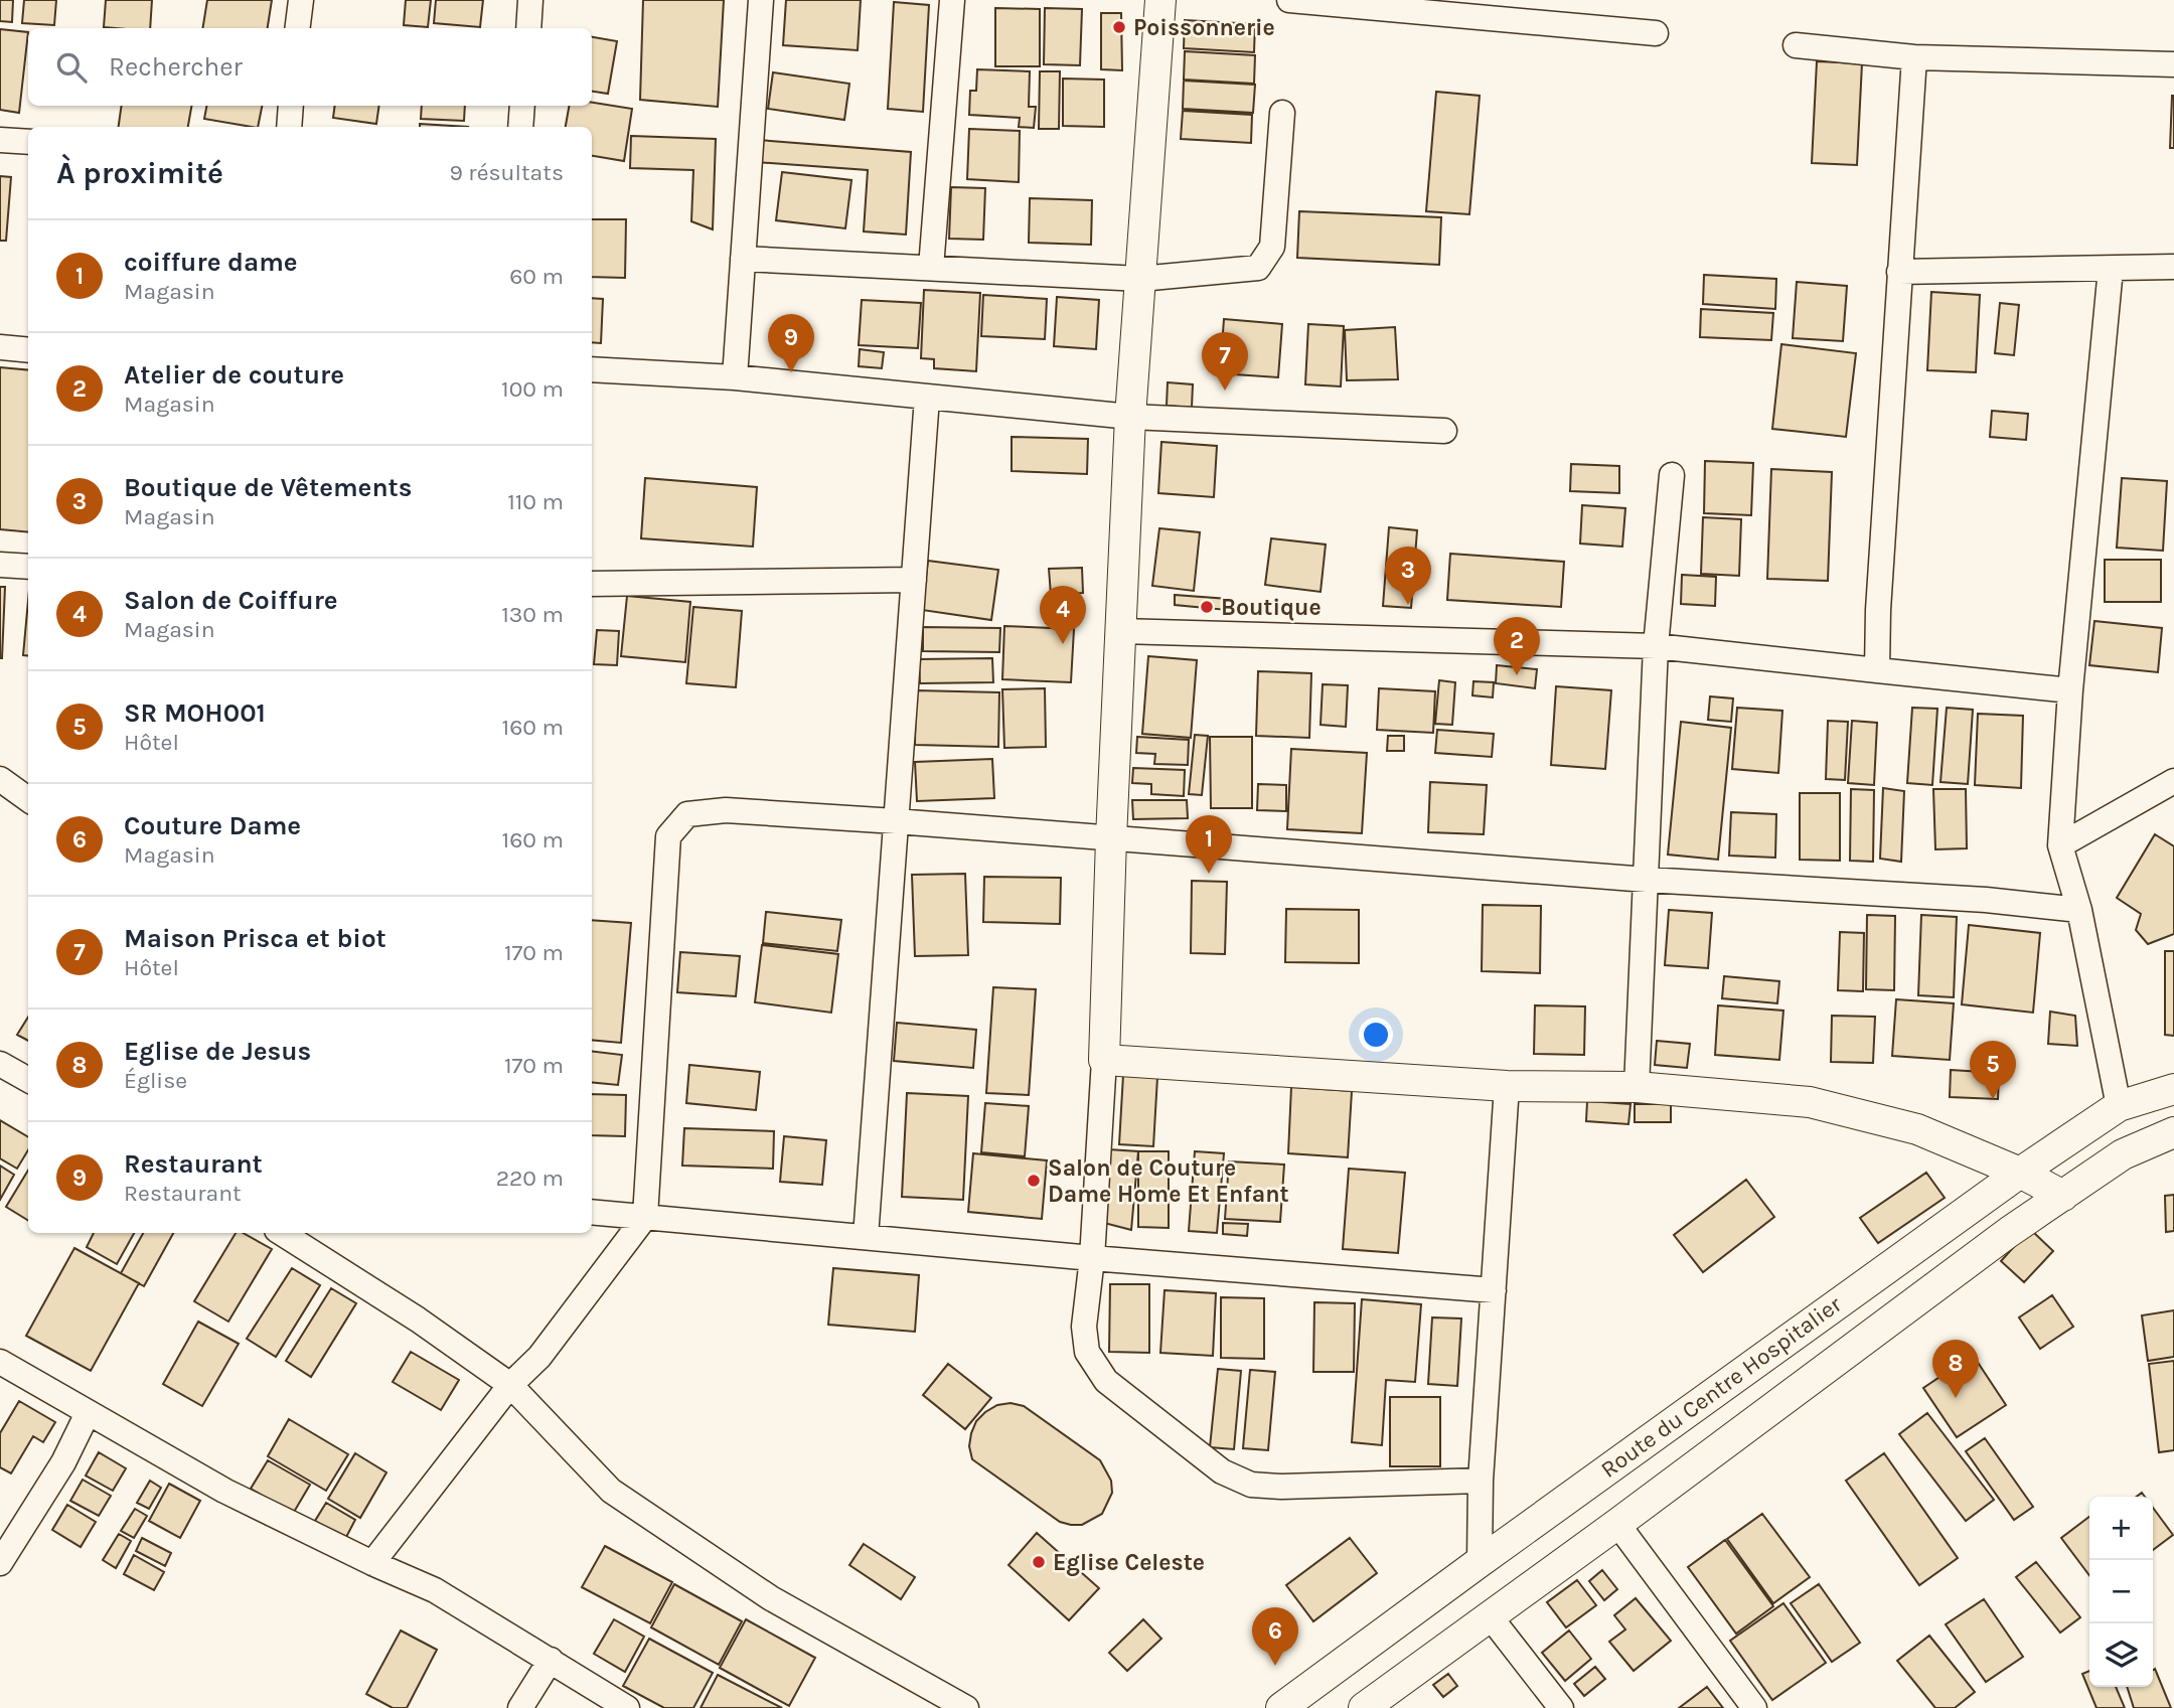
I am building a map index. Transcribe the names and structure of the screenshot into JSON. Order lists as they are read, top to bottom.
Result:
{
  "streets": {
    "street": ["Route du Centre Hospitalier"]
  },
  "places": [
    "Poissonnerie",
    "Boutique",
    "Salon de Couture Dame Home Et Enfant",
    "Eglise Celeste"
  ],
  "page": {
    "search": "Rechercher",
    "heading": ["À proximité", "9 résultats"],
    "list": [
      {
        "mark": "1",
        "name": "coiffure dame",
        "note": "Magasin",
        "value": "60 m"
      },
      {
        "mark": "2",
        "name": "Atelier de couture",
        "note": "Magasin",
        "value": "100 m"
      },
      {
        "mark": "3",
        "name": "Boutique de Vêtements",
        "note": "Magasin",
        "value": "110 m"
      },
      {
        "mark": "4",
        "name": "Salon de Coiffure",
        "note": "Magasin",
        "value": "130 m"
      },
      {
        "mark": "5",
        "name": "SR MOH001",
        "note": "Hôtel",
        "value": "160 m"
      },
      {
        "mark": "6",
        "name": "Couture Dame",
        "note": "Magasin",
        "value": "160 m"
      },
      {
        "mark": "7",
        "name": "Maison Prisca et biot",
        "note": "Hôtel",
        "value": "170 m"
      },
      {
        "mark": "8",
        "name": "Eglise de Jesus",
        "note": "Église",
        "value": "170 m"
      },
      {
        "mark": "9",
        "name": "Restaurant",
        "note": "Restaurant",
        "value": "220 m"
      }
    ],
    "pins": [
      "9",
      "7",
      "3",
      "4",
      "2",
      "1",
      "5",
      "8",
      "6"
    ],
    "map_buttons": ["+", "−"]
  }
}
